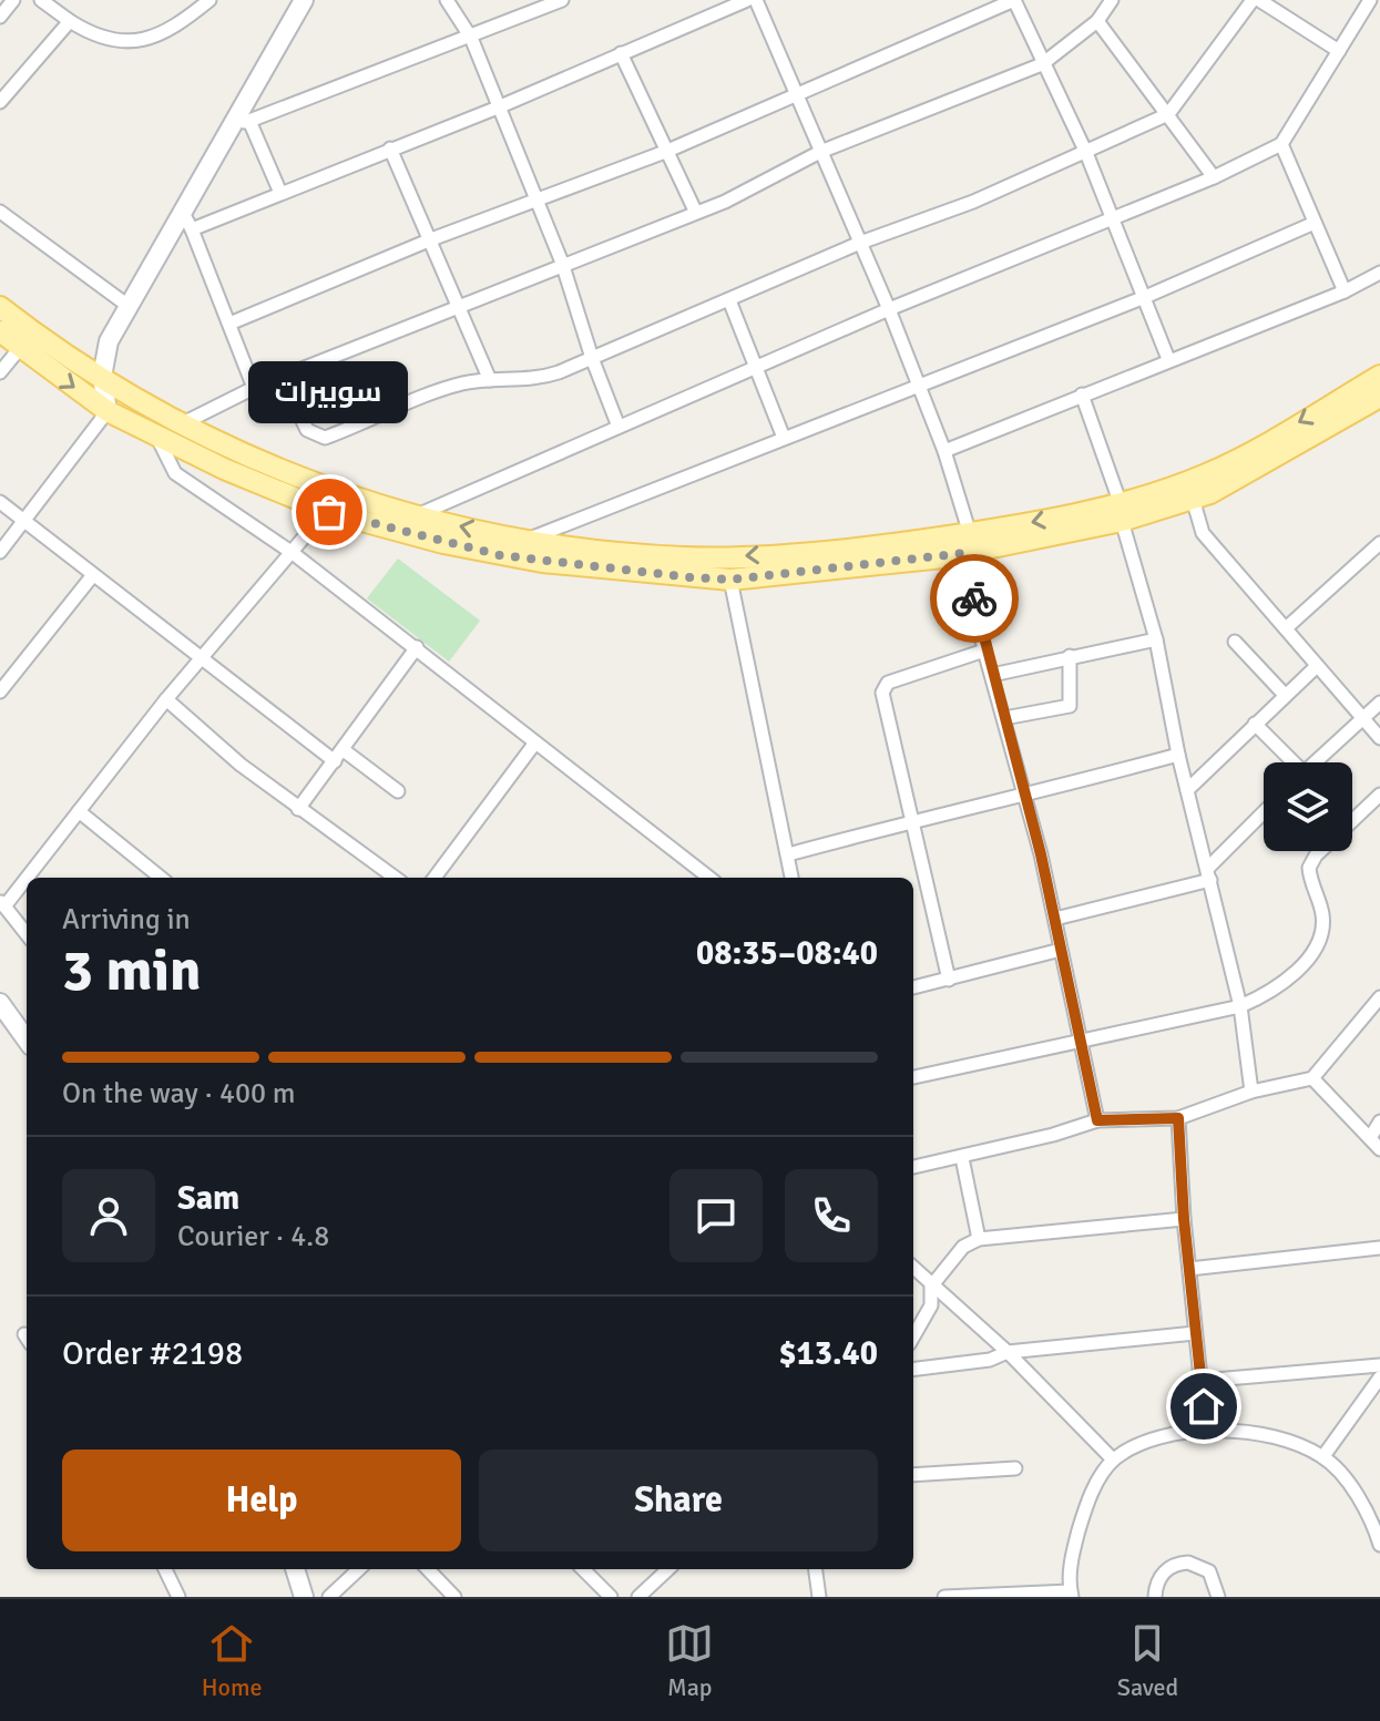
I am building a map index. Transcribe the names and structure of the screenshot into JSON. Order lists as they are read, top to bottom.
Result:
{
  "places": ["سوبيرات"],
  "page": {
    "bubble": "سوبيرات",
    "heading": ["3 min", "Arriving in", "08:35–08:40"],
    "panel": [
      "Sam",
      "Courier · 4.8",
      "Order #2198",
      "$13.40"
    ],
    "bar": "On the way · 400 m",
    "buttons": ["Help", "Share"],
    "tabs": ["Home", "Map", "Saved"]
  }
}
